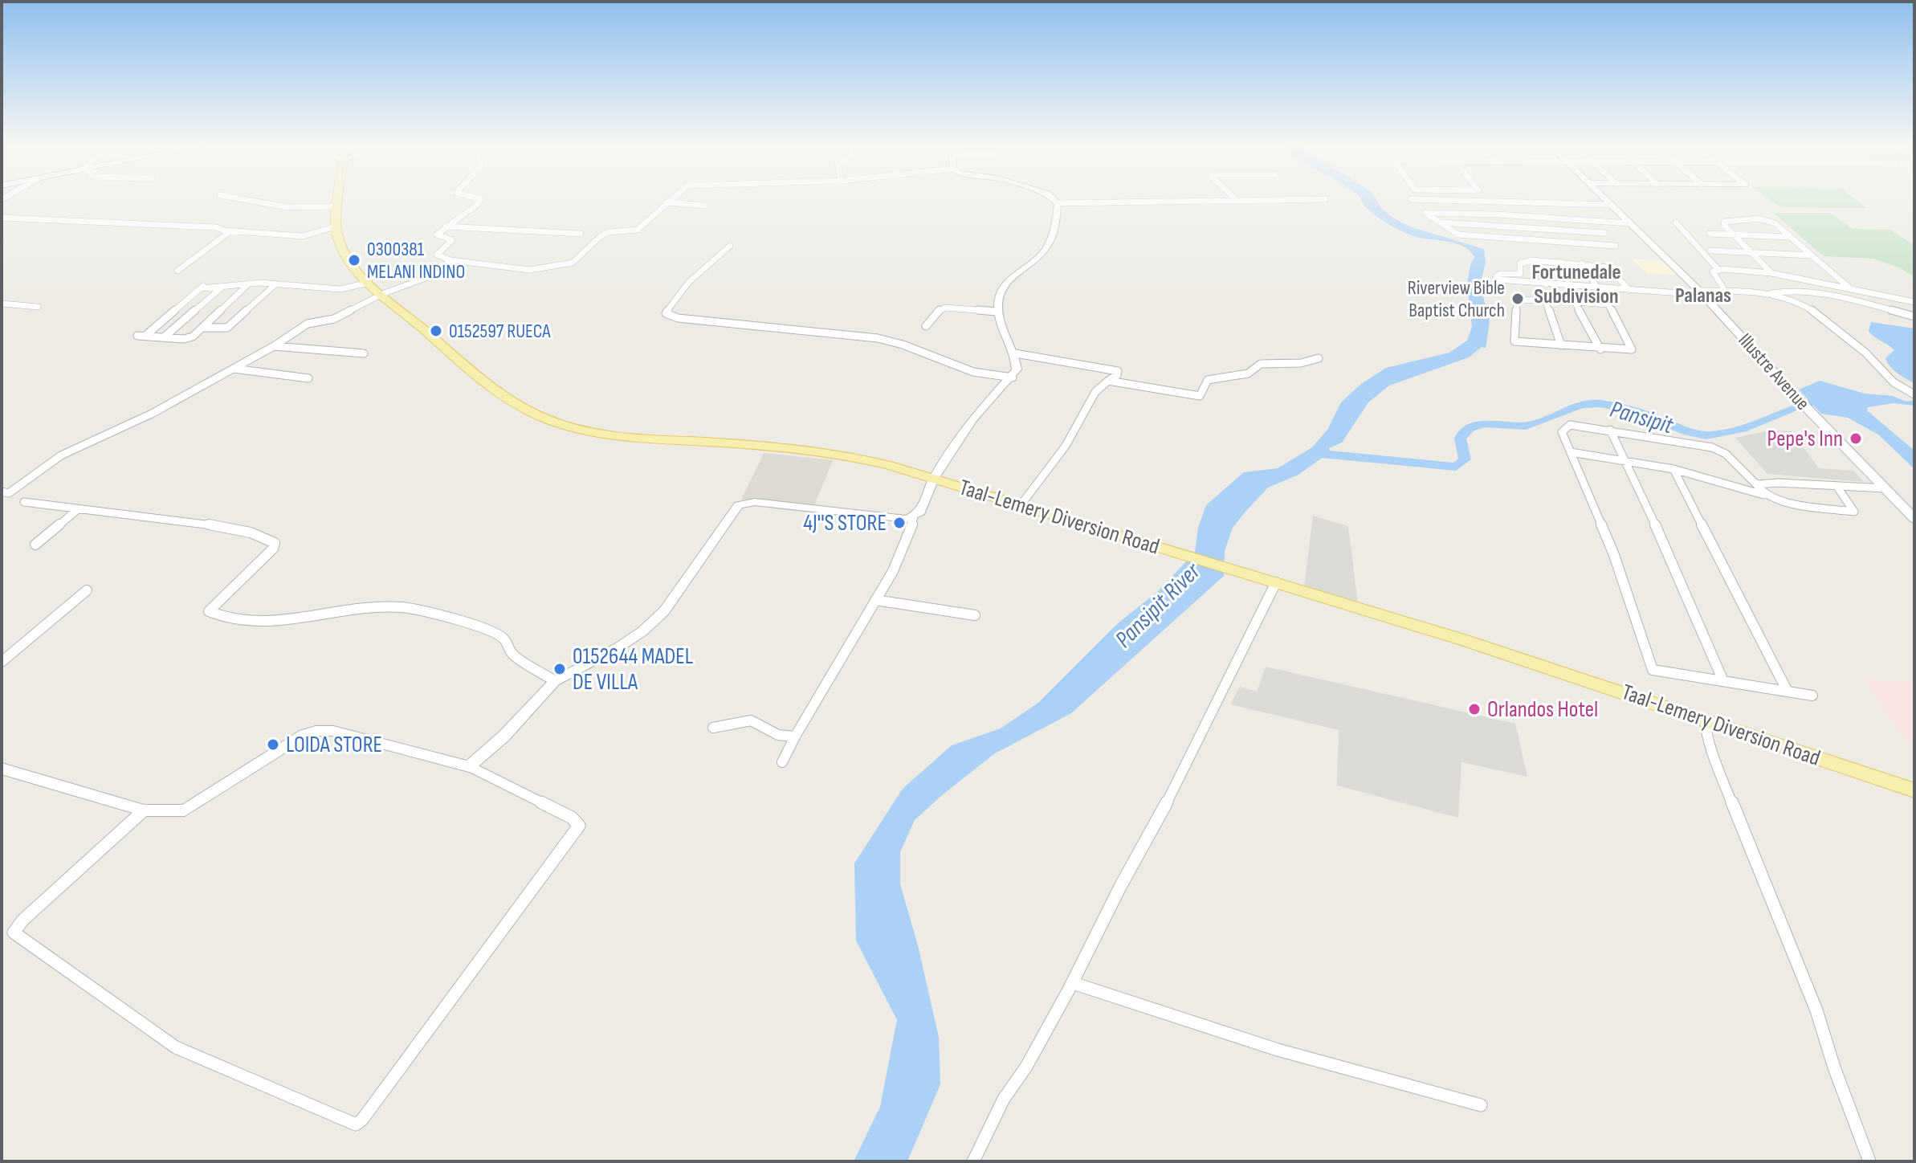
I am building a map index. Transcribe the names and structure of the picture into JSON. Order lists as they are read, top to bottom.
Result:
{
  "streets": {
    "main road": ["Illustre Avenue", "Taal-Lemery Diversion Road"]
  },
  "districts": ["Fortunedale Subdivision", "Palanas"],
  "water": ["Pansipit", "Pansipit River"],
  "places": [
    "0300381 MELANI INDINO",
    "Riverview Bible Baptist Church",
    "0152597 RUECA",
    "Pepe's Inn",
    "4J''S STORE",
    "0152644 MADEL DE VILLA",
    "Orlandos Hotel",
    "LOIDA STORE"
  ]
}
